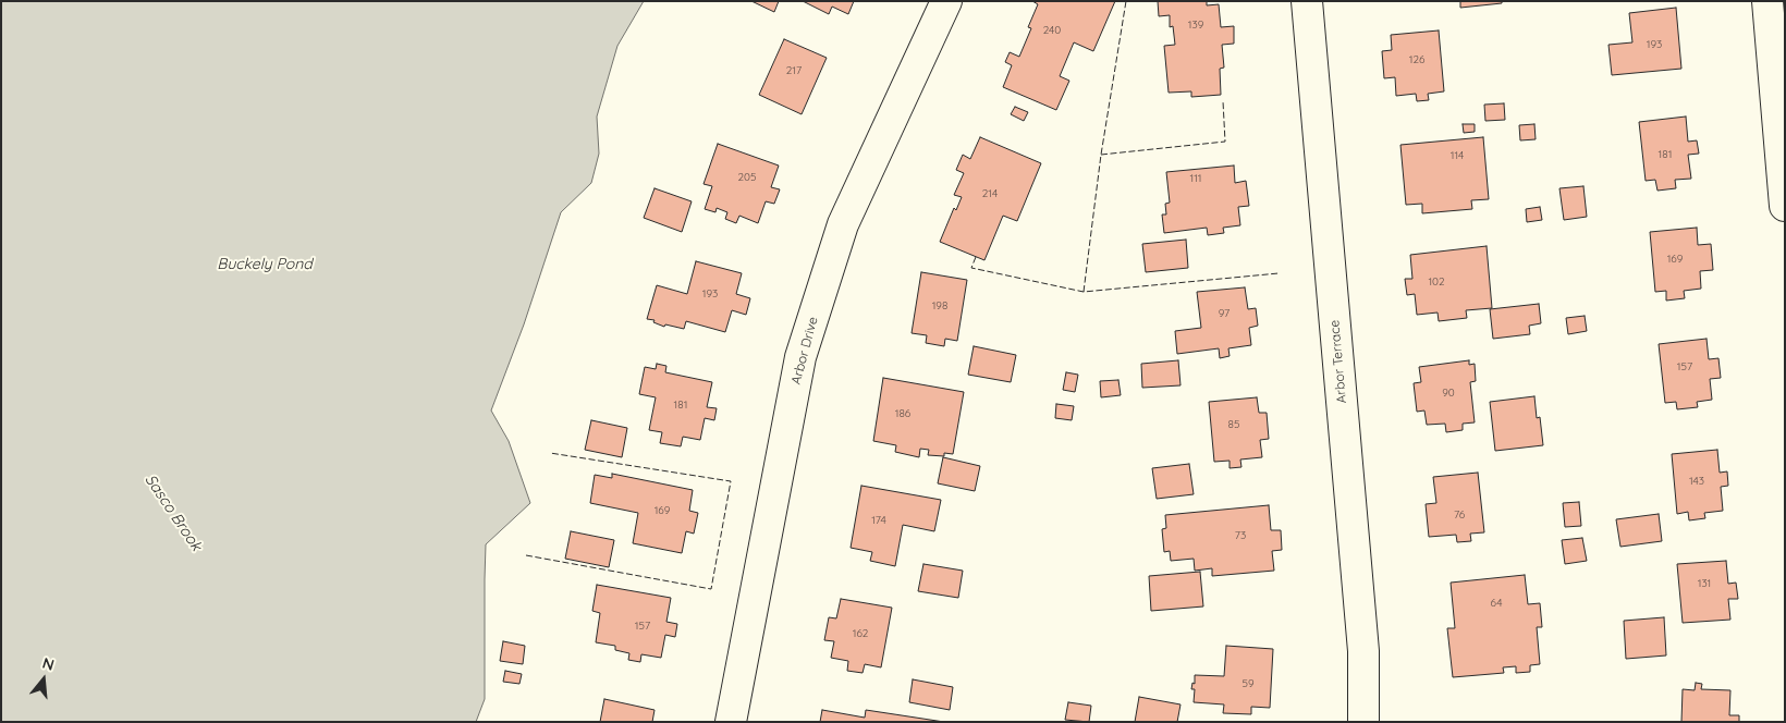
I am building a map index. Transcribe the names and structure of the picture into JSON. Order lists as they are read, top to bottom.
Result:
{
  "streets": {
    "street": ["Arbor Drive", "Arbor Terrace"]
  },
  "water": ["Buckely Pond", "Sasco Brook"],
  "house_numbers": [
    "139",
    "240",
    "193",
    "126",
    "217",
    "181",
    "114",
    "205",
    "111",
    "214",
    "169",
    "102",
    "193",
    "198",
    "97",
    "157",
    "90",
    "181",
    "186",
    "85",
    "143",
    "169",
    "76",
    "174",
    "73",
    "131",
    "64",
    "157",
    "162",
    "59"
  ],
  "north": "top"
}
